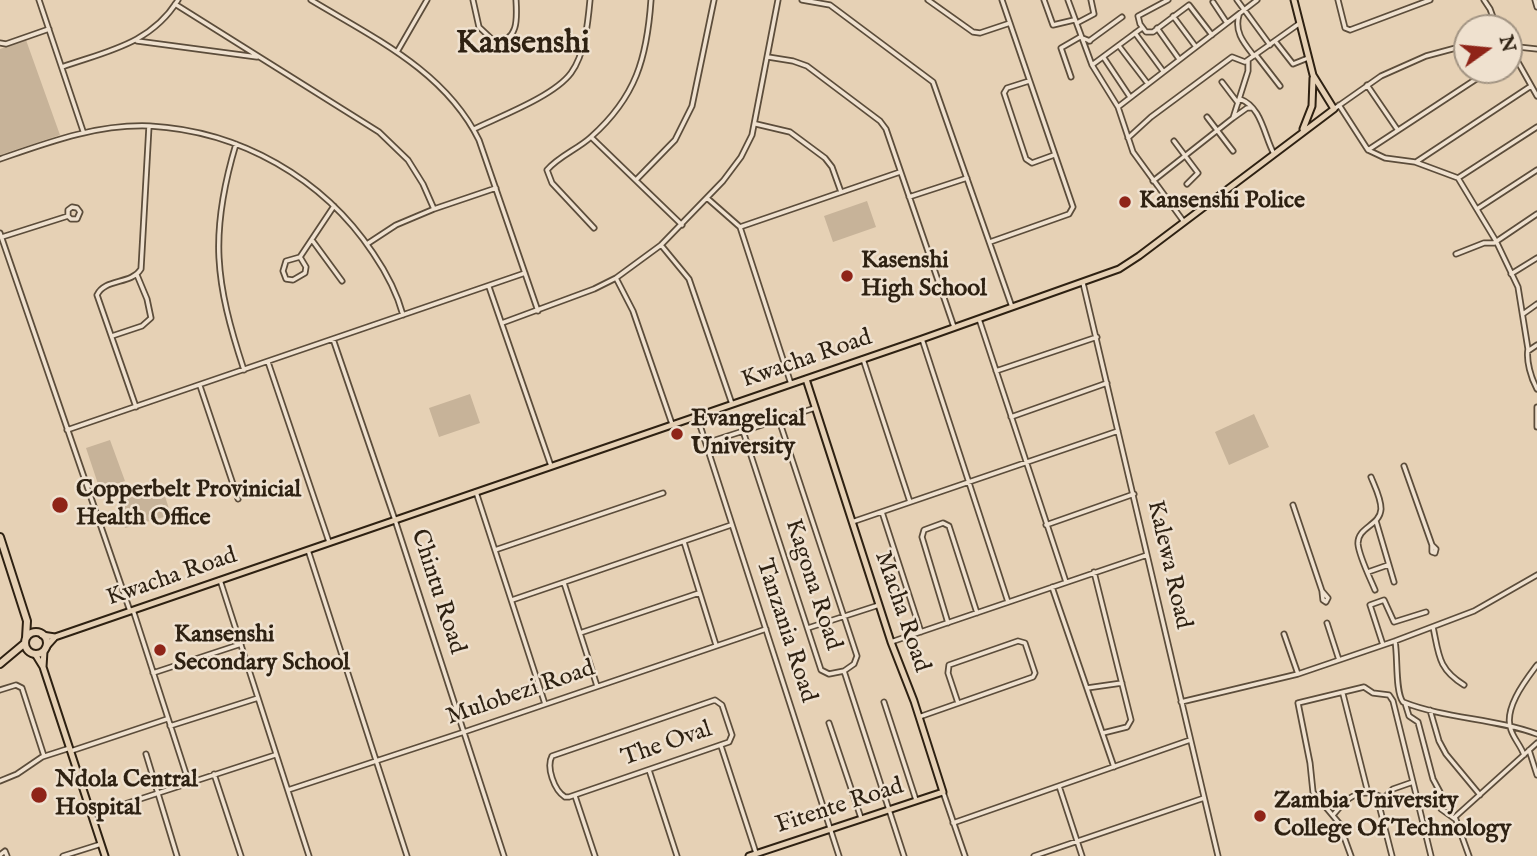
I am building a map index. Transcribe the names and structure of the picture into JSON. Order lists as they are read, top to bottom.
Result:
{
  "streets": {
    "main road": ["Kwacha Road", "Macha Road", "Fitente Road"],
    "street": [
      "Kalewa Road",
      "Kagona Road",
      "Chintu Road",
      "Tanzania Road",
      "Mulobezi Road",
      "The Oval"
    ]
  },
  "crossings": [
    ["Kwacha Road", "Kalewa Road"],
    ["Kwacha Road", "Chintu Road"],
    ["Kwacha Road", "Macha Road"],
    ["Kwacha Road", "Tanzania Road"],
    ["Chintu Road", "Mulobezi Road"],
    ["Macha Road", "Fitente Road"],
    ["Tanzania Road", "Mulobezi Road"],
    ["Tanzania Road", "Fitente Road"]
  ],
  "districts": ["Kansenshi"],
  "places": [
    "Kansenshi Police",
    "Kasenshi High School",
    "Evangelical University",
    "Copperbelt Provinicial Health Office",
    "Kansenshi Secondary School",
    "Ndola Central Hospital",
    "Zambia University College Of Technology"
  ],
  "north": "right"
}
